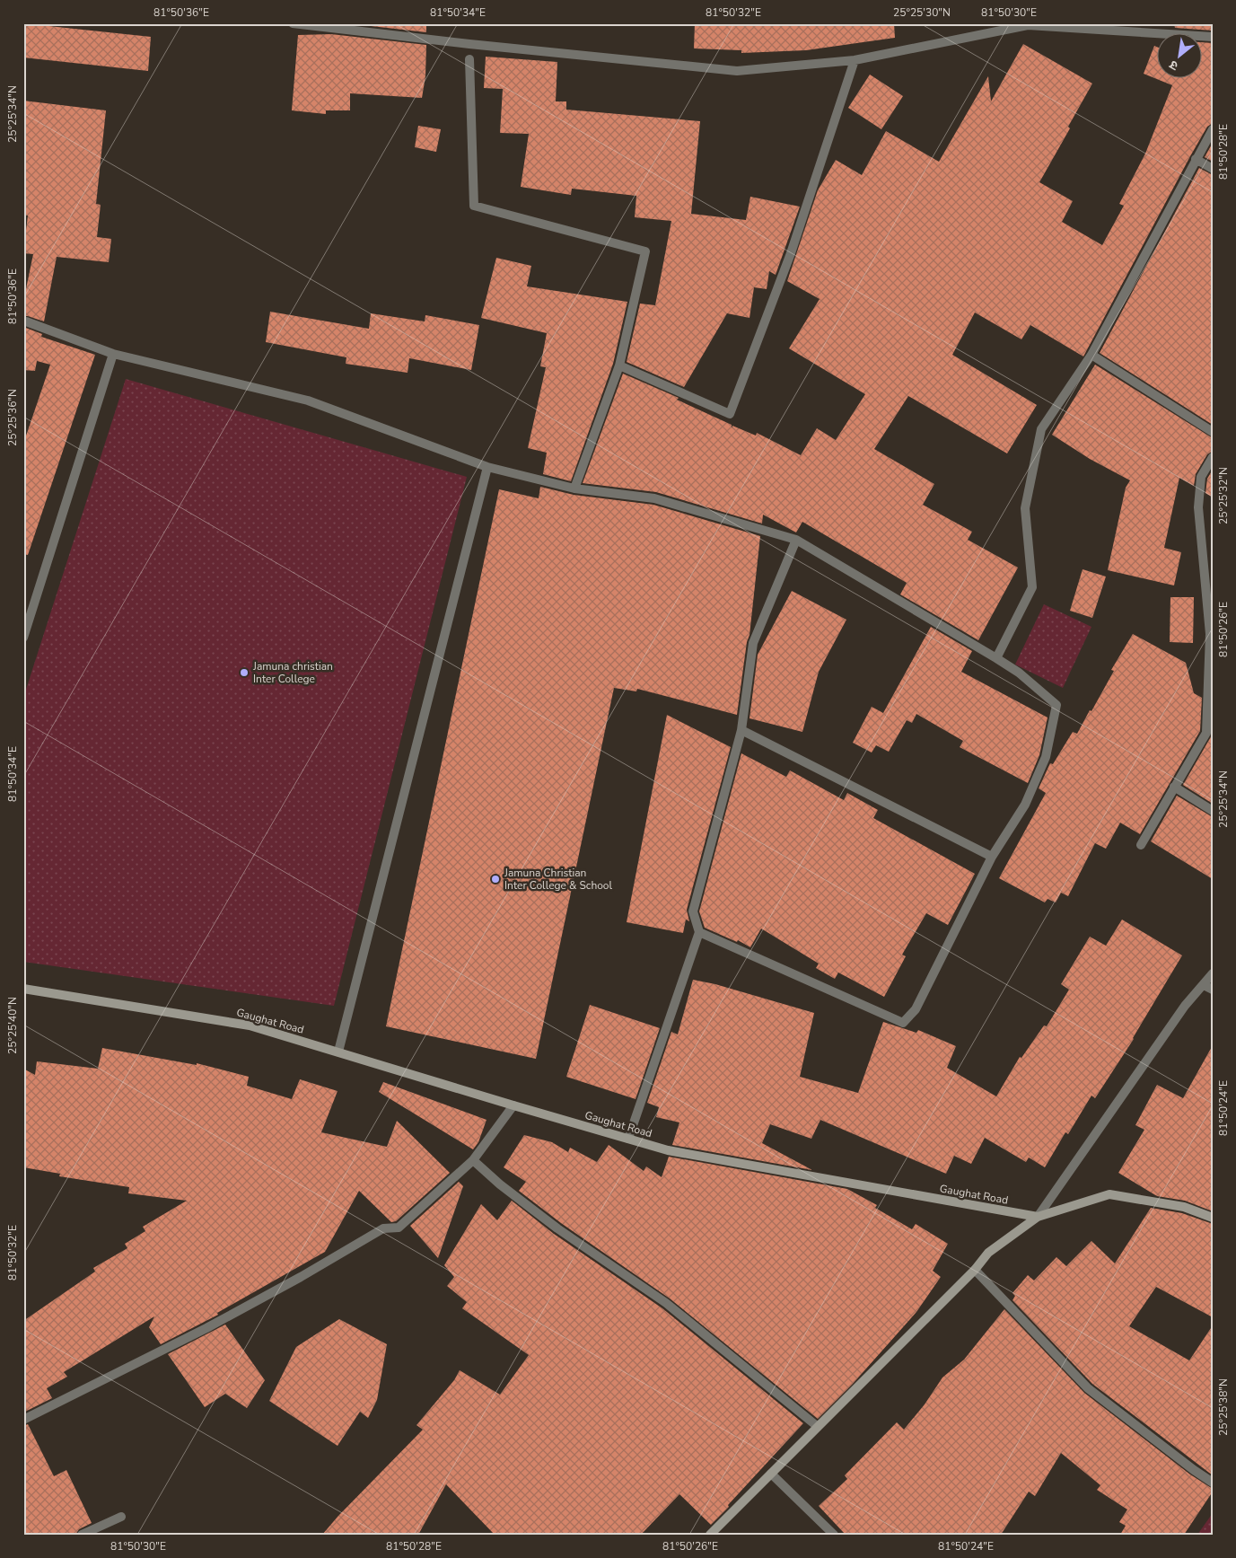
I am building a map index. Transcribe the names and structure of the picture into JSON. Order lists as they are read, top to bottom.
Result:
{
  "streets": {
    "main road": ["Gaughat Road"]
  },
  "places": ["Jamuna christian Inter College", "Jamuna Christian Inter College & School"],
  "north": "bottom left",
  "coordinates": [
    "81°50'36\"E",
    "81°50'34\"E",
    "81°50'32\"E",
    "25°25'30\"N",
    "81°50'30\"E",
    "25°25'34\"N",
    "81°50'28\"E",
    "25°25'36\"N",
    "25°25'32\"N",
    "81°50'26\"E",
    "25°25'40\"N",
    "81°50'24\"E",
    "25°25'38\"N"
  ]
}
